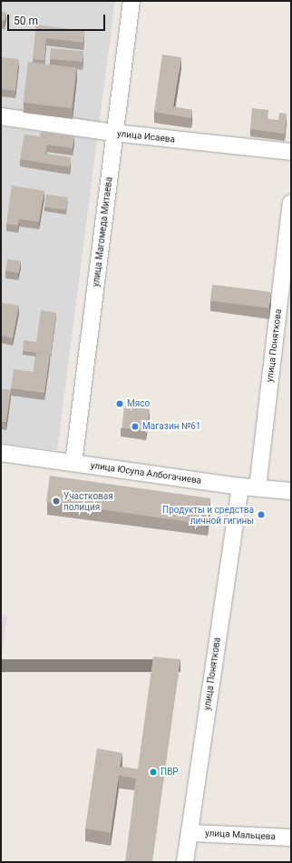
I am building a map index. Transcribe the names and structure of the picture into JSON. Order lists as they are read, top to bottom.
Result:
{
  "streets": {
    "street": [
      "улица Исаева",
      "улица Магомеда Митаева",
      "улица Поняткова",
      "улица Юсупа Албогачиева",
      "улица Мальцева"
    ]
  },
  "crossings": [
    ["улица Исаева", "улица Магомеда Митаева"],
    ["улица Магомеда Митаева", "улица Юсупа Албогачиева"],
    ["улица Поняткова", "улица Юсупа Албогачиева"],
    ["улица Поняткова", "улица Мальцева"]
  ],
  "places": [
    "Мясо",
    "Магазин №61",
    "Участковая полиция",
    "Продукты и средства личной гигины",
    "ПВР"
  ],
  "scale_bar": "50 m"
}
